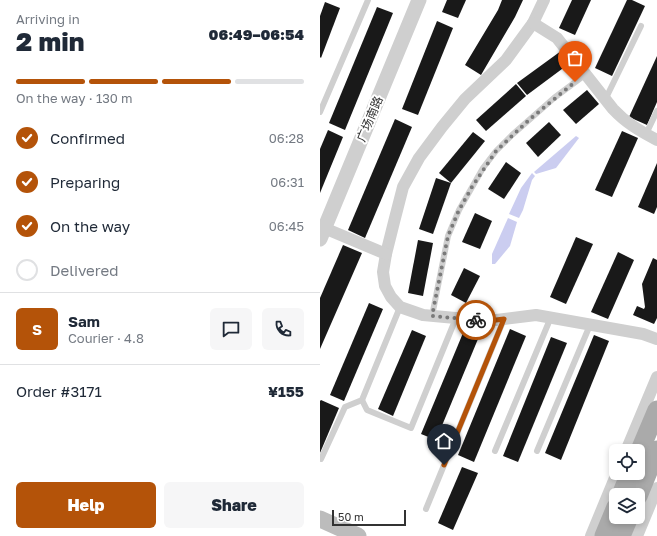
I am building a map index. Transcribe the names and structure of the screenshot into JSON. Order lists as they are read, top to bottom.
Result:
{
  "streets": {
    "street": ["广场南路"]
  },
  "scale_bar": "50 m",
  "page": {
    "heading": ["2 min", "Arriving in", "06:49–06:54"],
    "panel": [
      "Sam",
      "Courier · 4.8",
      "Order #3171",
      "¥155"
    ],
    "bar": "On the way · 130 m",
    "list": [
      ["Confirmed", "06:28"],
      ["Preparing", "06:31"],
      ["On the way", "06:45"],
      "Delivered"
    ],
    "round": "S",
    "buttons": ["Help", "Share"],
    "scale": "50 m"
  }
}
